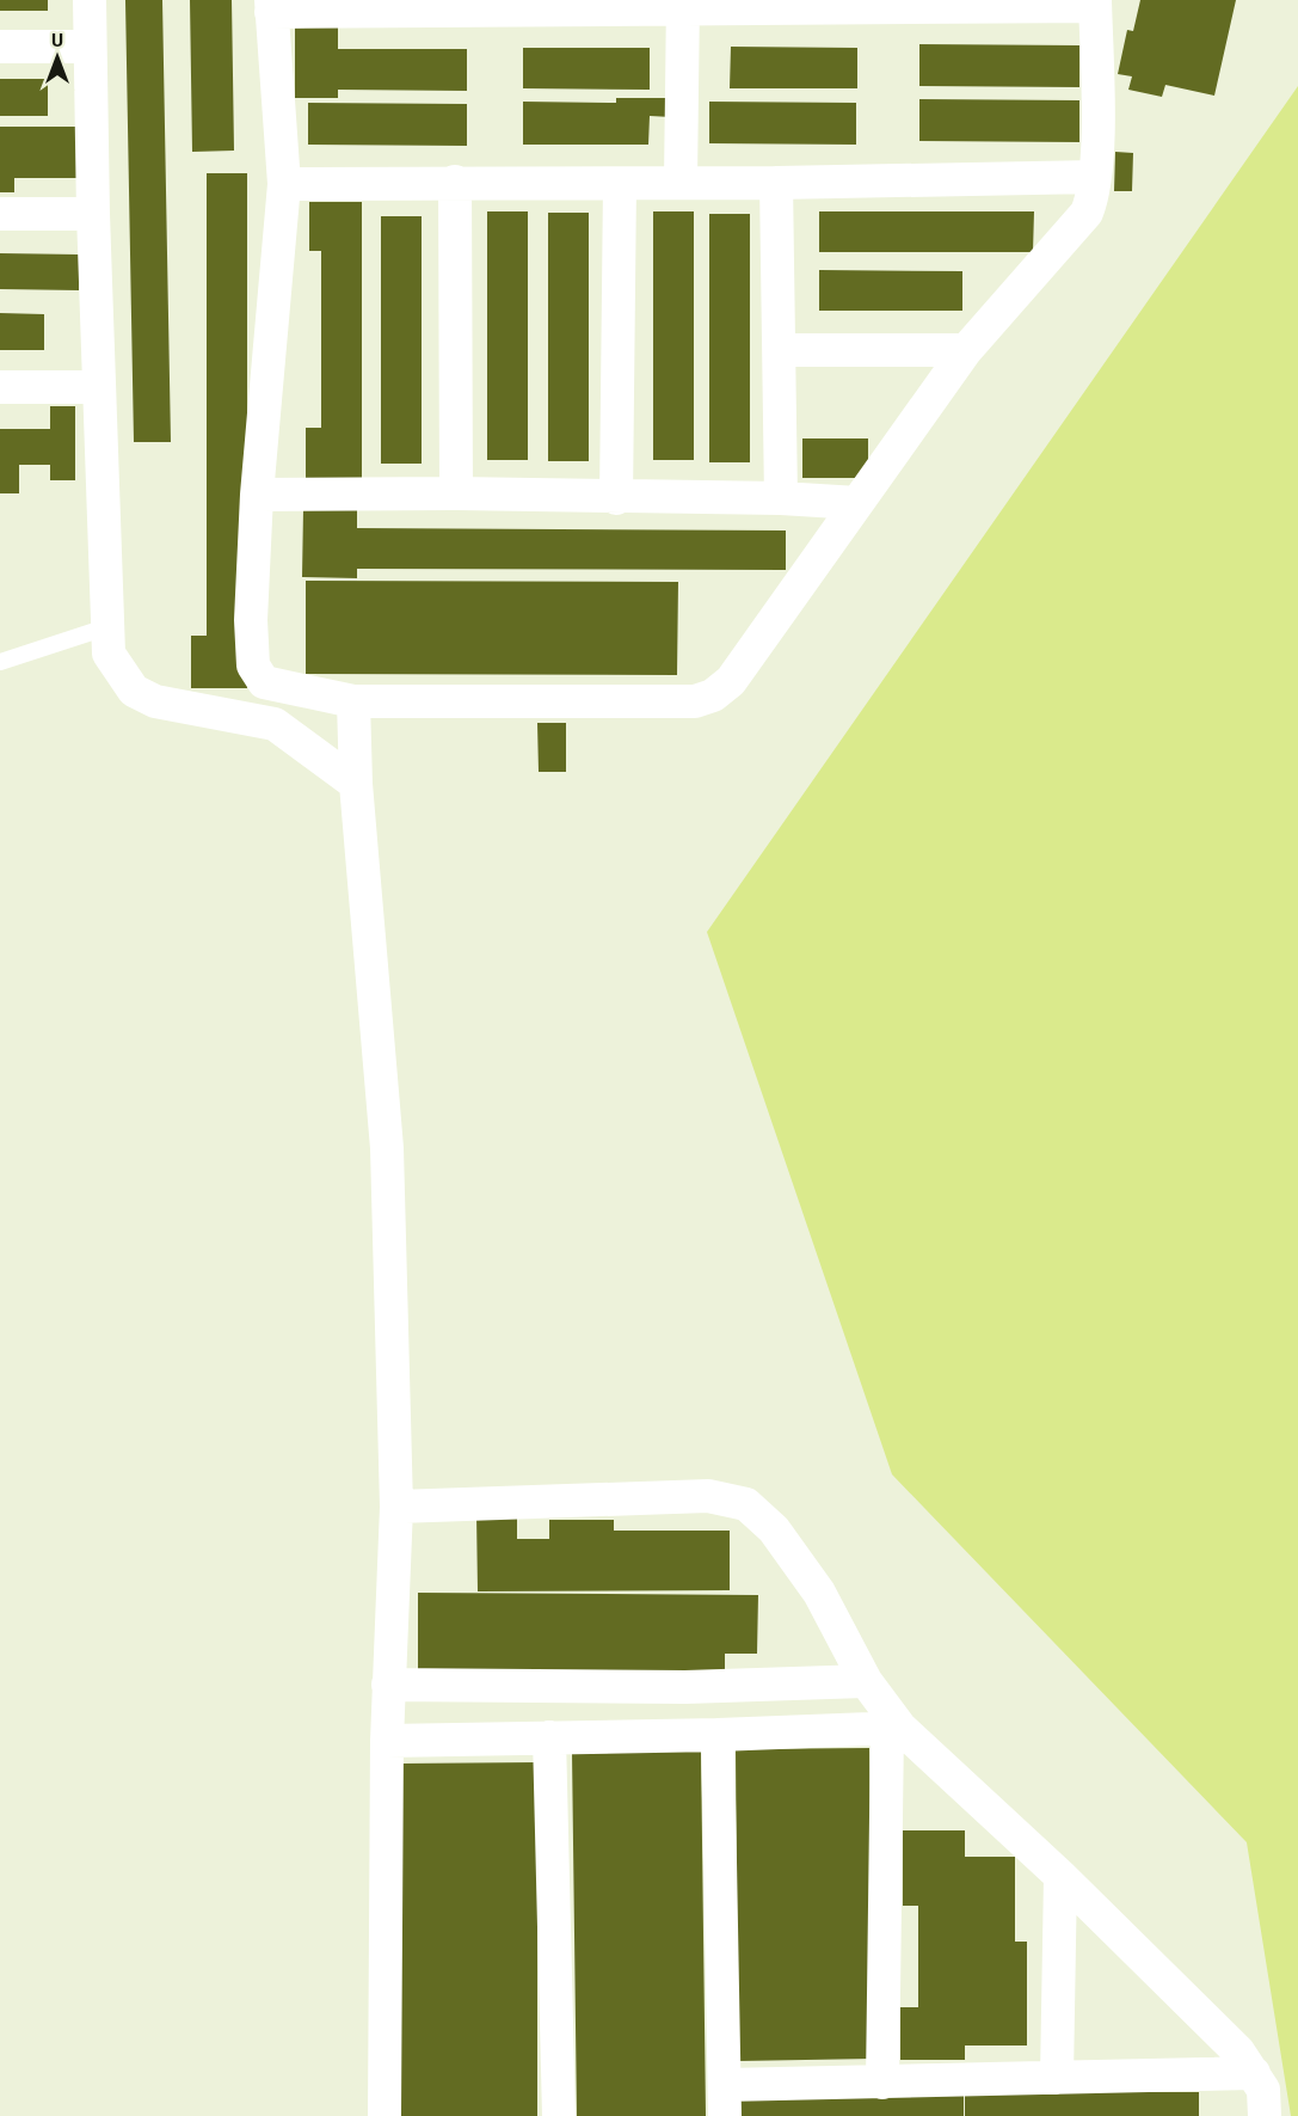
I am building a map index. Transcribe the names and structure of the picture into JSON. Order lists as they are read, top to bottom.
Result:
{
  "north": "top"
}
